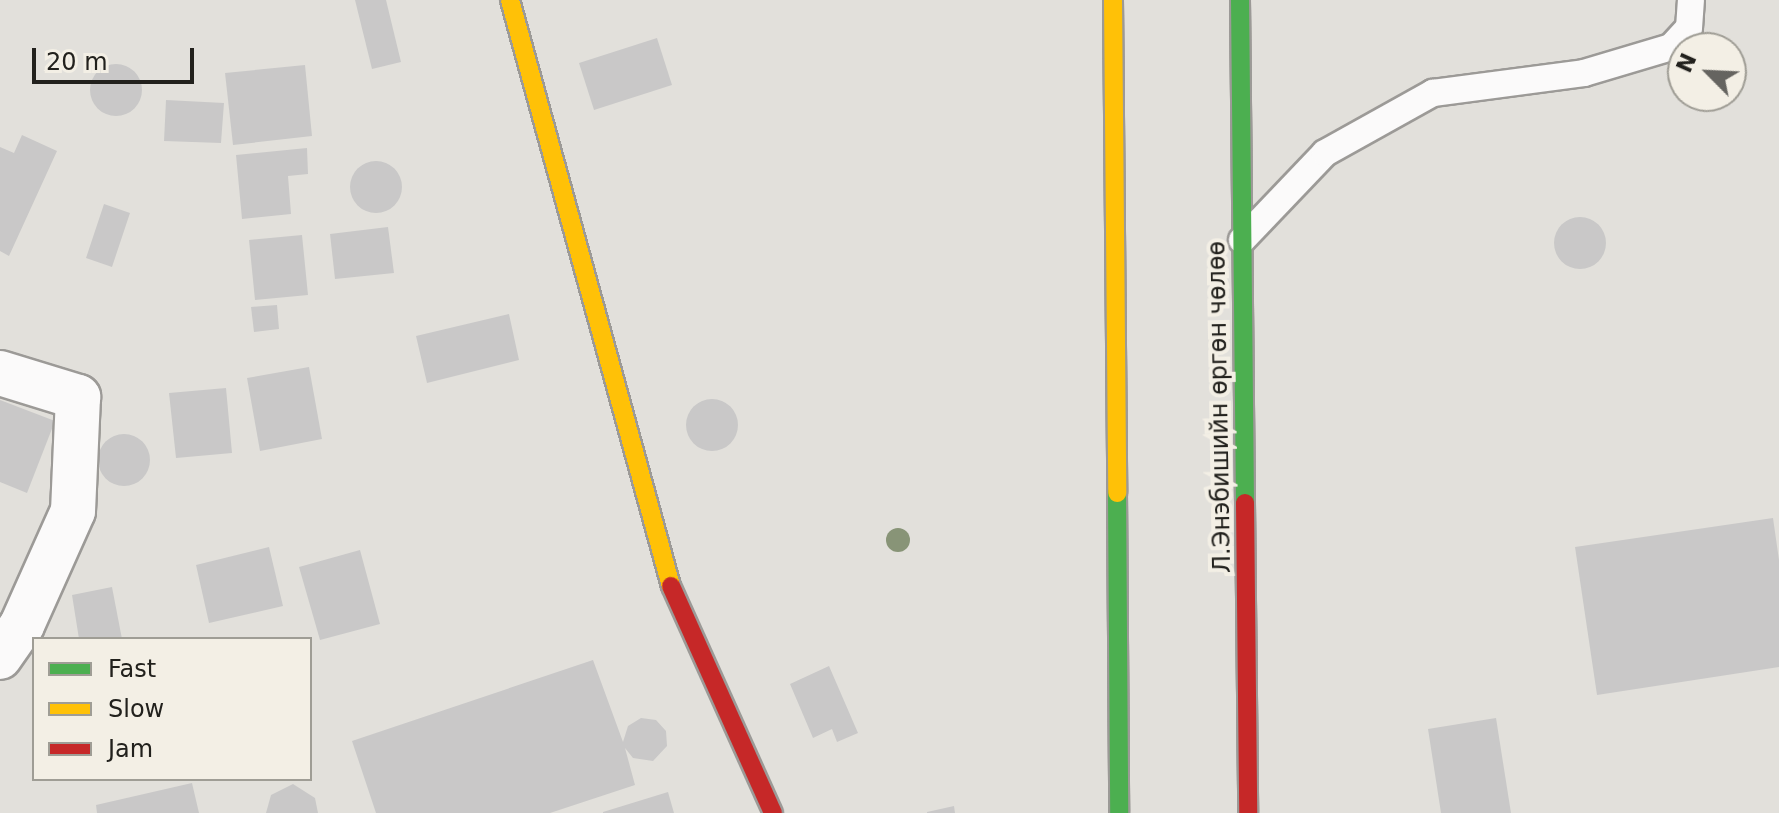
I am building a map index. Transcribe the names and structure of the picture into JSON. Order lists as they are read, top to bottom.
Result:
{
  "streets": {
    "main road": ["Л.Энэбишийн өргөн чөлөө"]
  },
  "legend": ["Fast", "Slow", "Jam"],
  "scale_bar": "20 m",
  "north": "top left"
}
